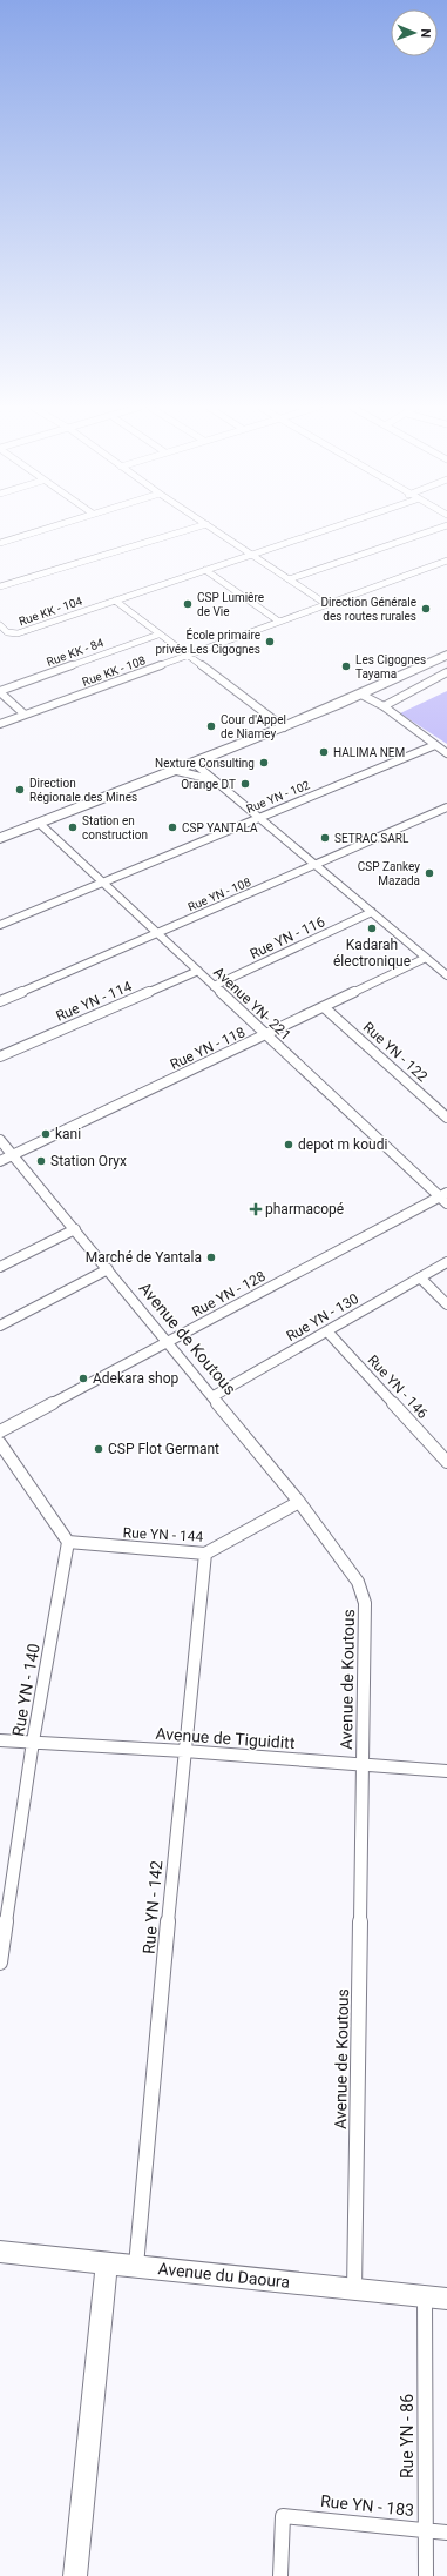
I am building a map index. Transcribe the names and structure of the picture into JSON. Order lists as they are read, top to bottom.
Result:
{
  "streets": {
    "street": [
      "Rue KK - 104",
      "Rue KK - 84",
      "Rue KK - 108",
      "Rue YN - 102",
      "Rue YN - 108",
      "Rue YN - 116",
      "Rue YN - 114",
      "Avenue YN- 221",
      "Rue YN - 118",
      "Rue YN - 122",
      "Rue YN - 128",
      "Rue YN - 130",
      "Avenue de Koutous",
      "Rue YN - 146",
      "Rue YN - 144",
      "Rue YN - 140",
      "Avenue de Tiguiditt",
      "Rue YN - 142",
      "Avenue du Daoura",
      "Rue YN - 86",
      "Rue YN - 183"
    ]
  },
  "crossings": [
    ["Rue YN - 102", "Avenue YN- 221"],
    ["Rue YN - 108", "Avenue YN- 221"],
    ["Rue YN - 116", "Avenue YN- 221"],
    ["Rue YN - 114", "Avenue YN- 221"],
    ["Avenue YN- 221", "Rue YN - 118"],
    ["Avenue YN- 221", "Rue YN - 128"],
    ["Rue YN - 118", "Rue YN - 122"],
    ["Rue YN - 118", "Avenue de Koutous"],
    ["Rue YN - 128", "Avenue de Koutous"],
    ["Rue YN - 130", "Avenue de Koutous"],
    ["Rue YN - 130", "Rue YN - 146"],
    ["Avenue de Koutous", "Rue YN - 144"],
    ["Avenue de Koutous", "Avenue de Tiguiditt"],
    ["Avenue de Koutous", "Avenue du Daoura"],
    ["Rue YN - 144", "Rue YN - 140"],
    ["Rue YN - 144", "Rue YN - 142"],
    ["Rue YN - 140", "Avenue de Tiguiditt"],
    ["Avenue de Tiguiditt", "Rue YN - 142"],
    ["Rue YN - 142", "Avenue du Daoura"],
    ["Avenue du Daoura", "Rue YN - 86"],
    ["Rue YN - 86", "Rue YN - 183"]
  ],
  "places": {
    "other": [
      "CSP Lumiêre de Vie",
      "Direction Générale des routes rurales",
      "École primaire privée Les Cigognes",
      "Les Cigognes Tayama",
      "Cour d'Appel de Niamey",
      "HALIMA NEM",
      "Nexture Consulting",
      "Orange DT",
      "Direction Régionale des Mines",
      "Station en construction",
      "CSP YANTALA",
      "SETRAC SARL",
      "CSP Zankey Mazada",
      "Kadarah électronique",
      "kani",
      "depot m koudi",
      "Station Oryx",
      "Marché de Yantala",
      "Adekara shop",
      "CSP Flot Germant"
    ],
    "health": ["pharmacopé"]
  },
  "north": "right"
}
